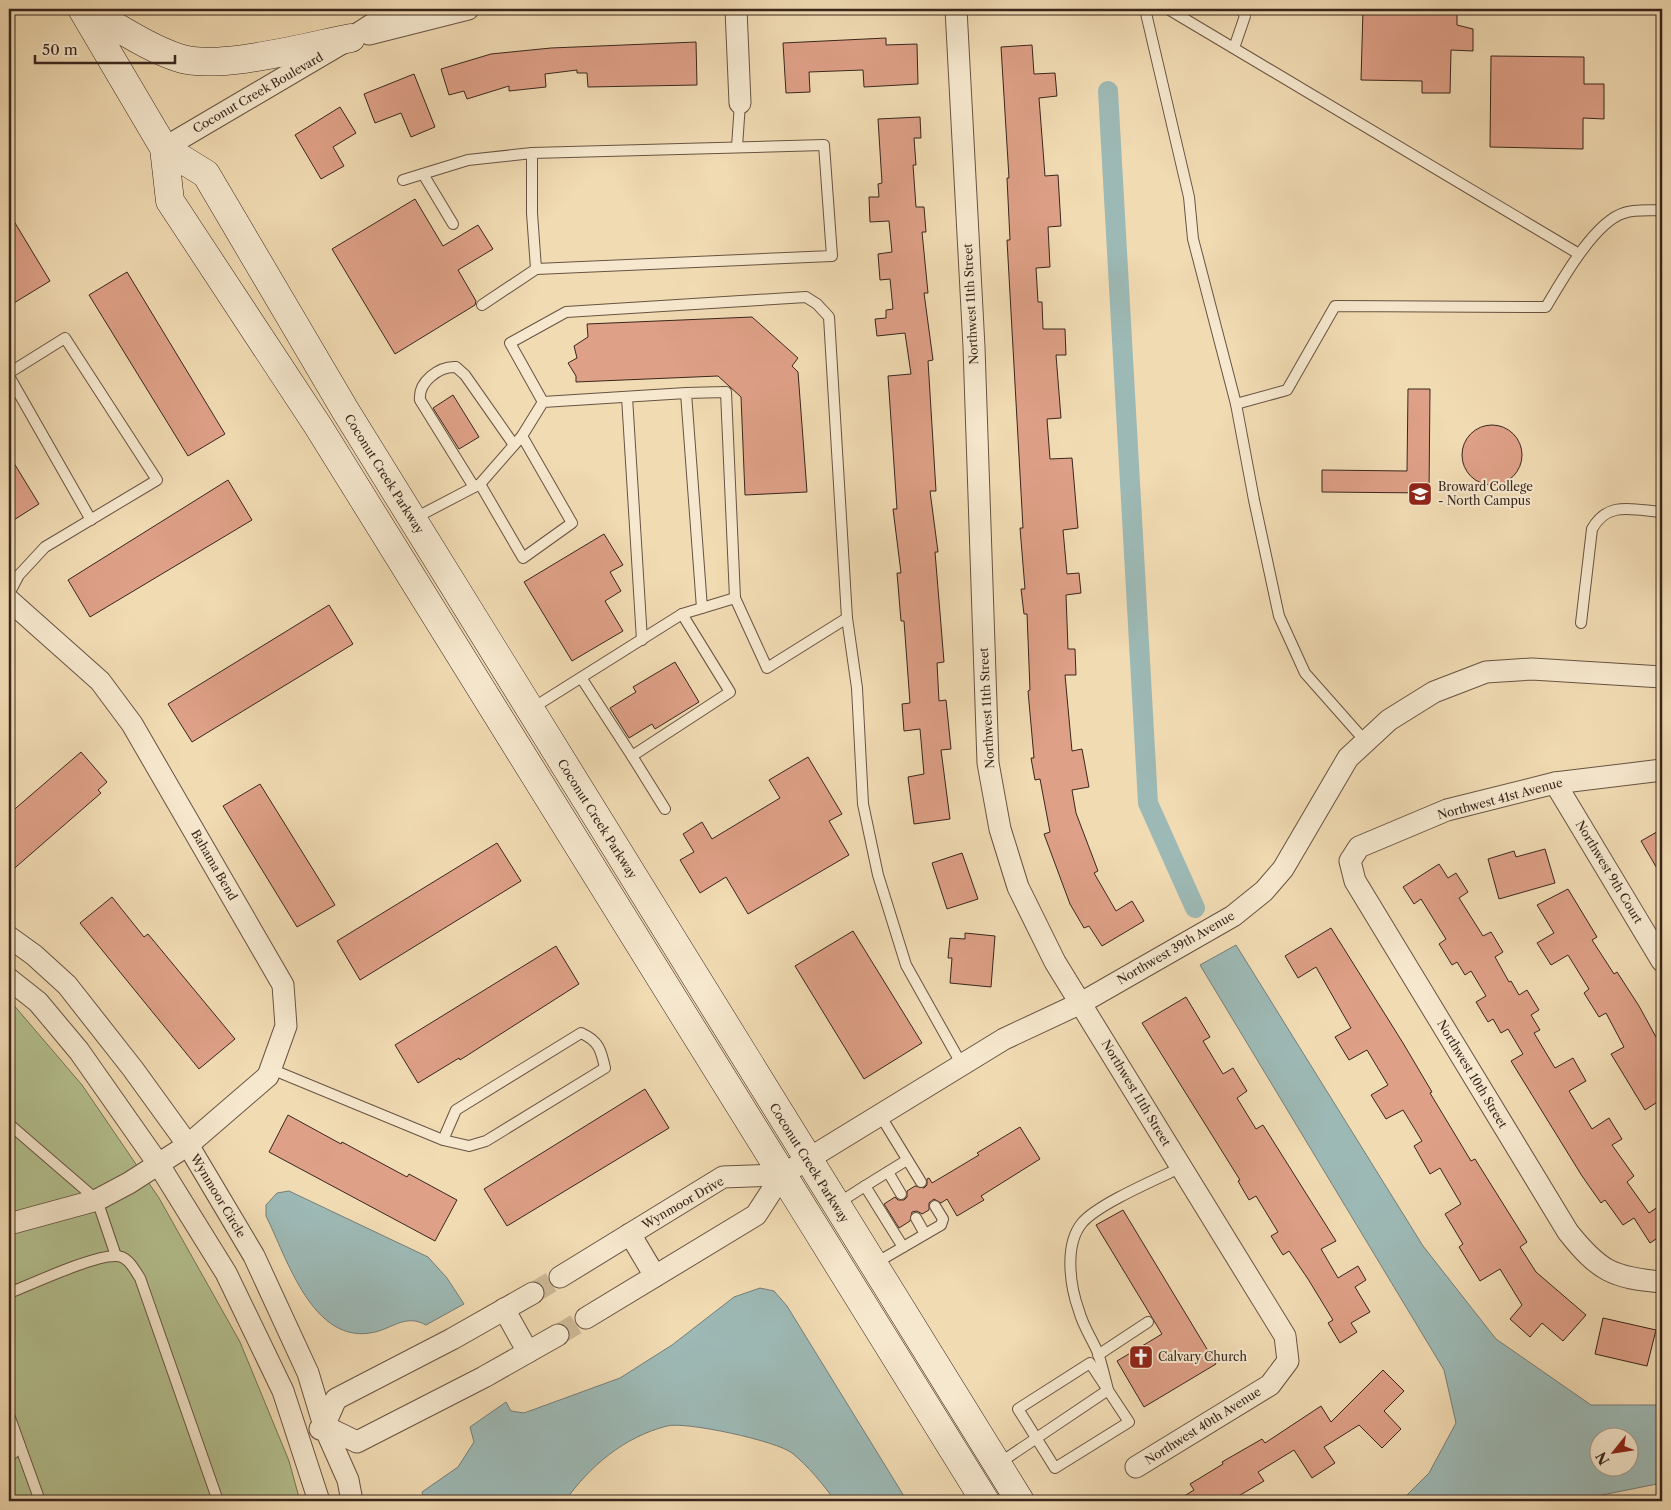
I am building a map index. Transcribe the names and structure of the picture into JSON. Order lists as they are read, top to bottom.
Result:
{
  "streets": {
    "main road": ["Coconut Creek Parkway"],
    "street": [
      "Coconut Creek Boulevard",
      "Northwest 11th Street",
      "Northwest 41st Avenue",
      "Bahama Bend",
      "Northwest 9th Court",
      "Northwest 39th Avenue",
      "Northwest 10th Street",
      "Wynmoor Circle",
      "Wynmoor Drive",
      "Northwest 40th Avenue"
    ]
  },
  "crossings": [
    ["Coconut Creek Boulevard", "Coconut Creek Parkway"],
    ["Northwest 11th Street", "Northwest 39th Avenue"],
    ["Northwest 11th Street", "Northwest 40th Avenue"],
    ["Coconut Creek Parkway", "Northwest 39th Avenue"],
    ["Coconut Creek Parkway", "Wynmoor Drive"],
    ["Northwest 41st Avenue", "Northwest 9th Court"],
    ["Northwest 41st Avenue", "Northwest 10th Street"],
    ["Bahama Bend", "Wynmoor Circle"],
    ["Northwest 39th Avenue", "Wynmoor Drive"]
  ],
  "places": {
    "school or university": ["Broward College - North Campus"],
    "church": ["Calvary Church"]
  },
  "scale_bar": "50 m",
  "north": "bottom left"
}
